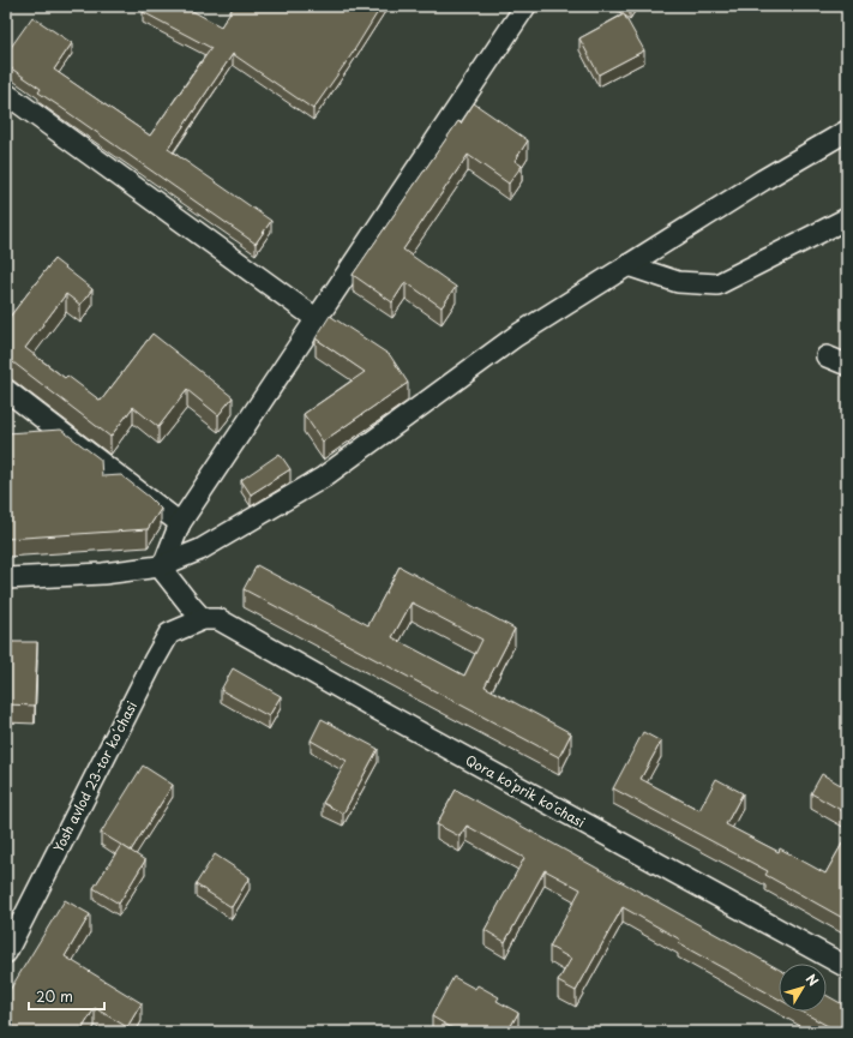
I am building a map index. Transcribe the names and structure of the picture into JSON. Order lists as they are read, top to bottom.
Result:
{
  "streets": {
    "street": ["Yosh avlod 23-tor koʻchasi", "Qora koʻprik koʻchasi"]
  },
  "crossings": [
    ["Yosh avlod 23-tor koʻchasi", "Qora koʻprik koʻchasi"]
  ],
  "scale_bar": "20 m",
  "north": "top right"
}
